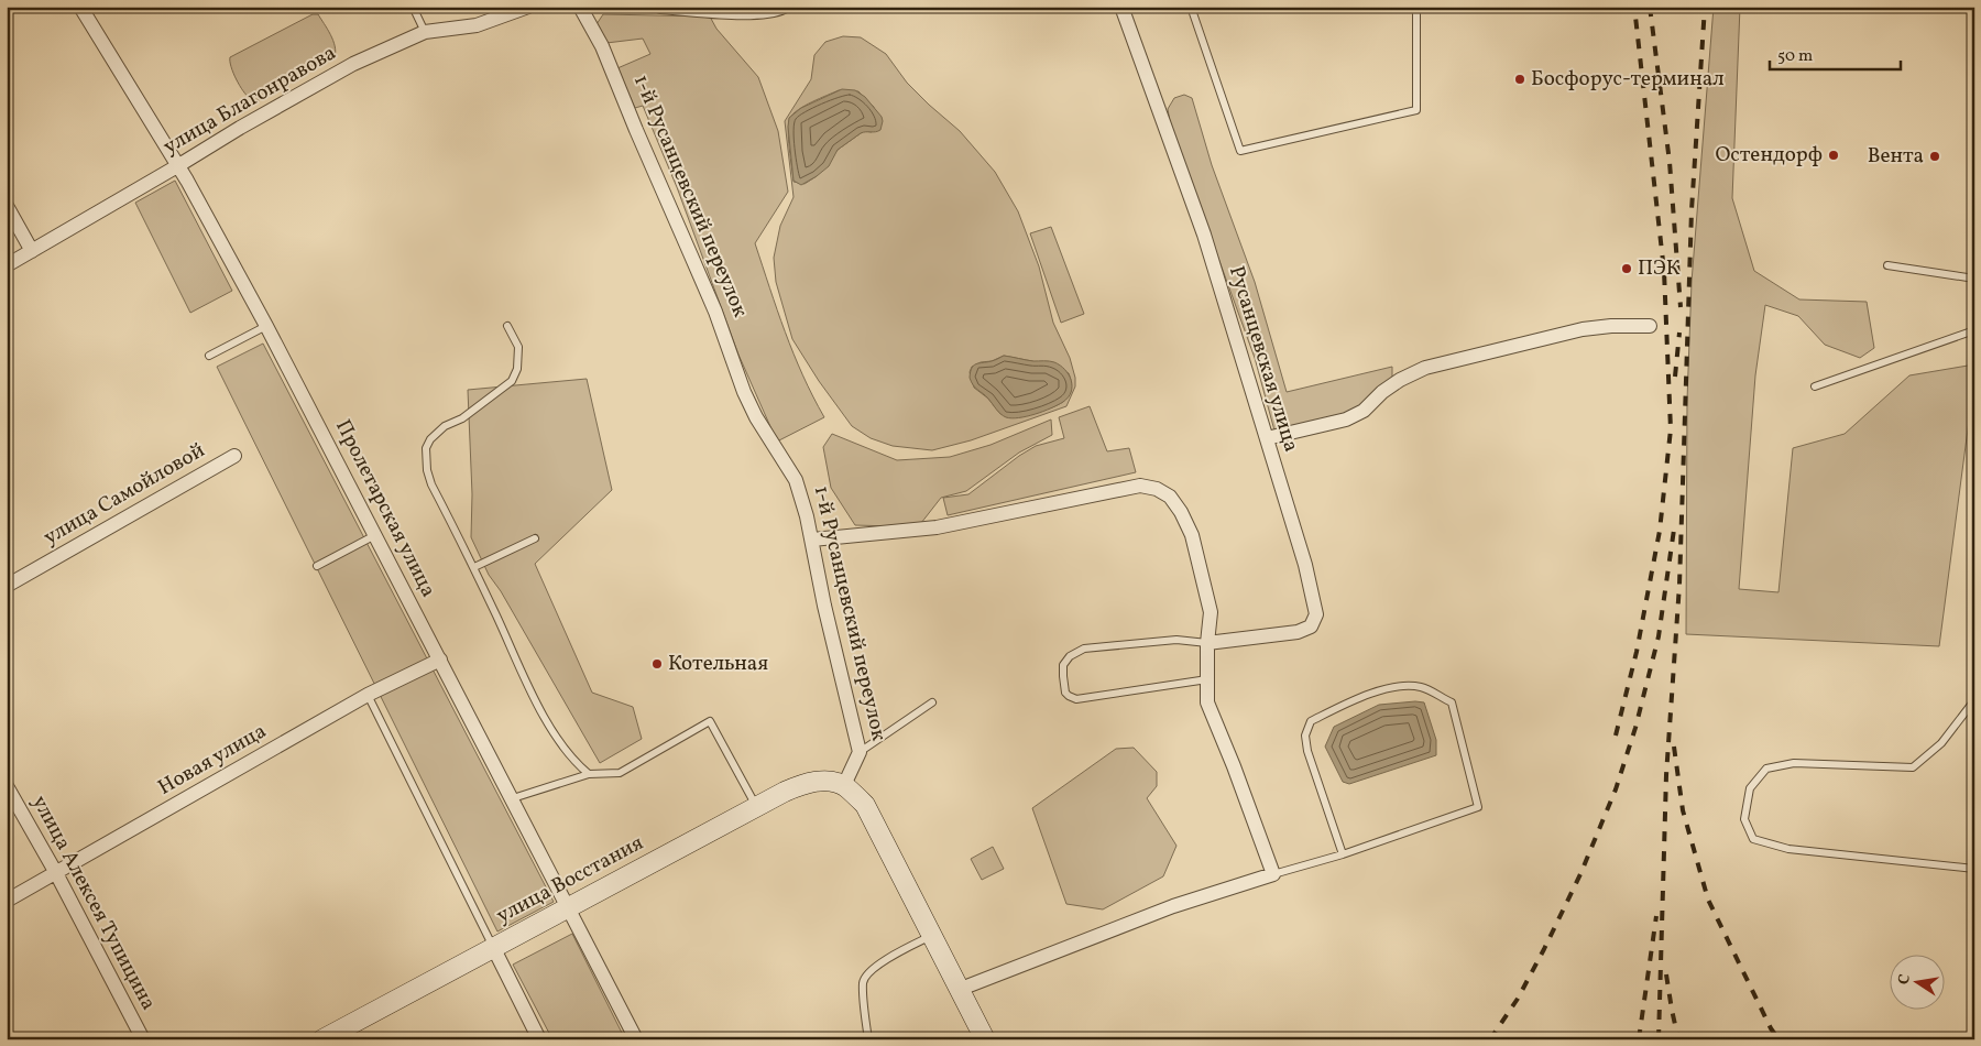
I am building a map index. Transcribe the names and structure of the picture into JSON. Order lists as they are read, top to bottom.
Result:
{
  "streets": {
    "street": [
      "улица Благонравова",
      "1-й Русанцевский переулок",
      "Русанцевская улица",
      "улица Самойловой",
      "Пролетарская улица",
      "Новая улица",
      "улица Восстания",
      "улица Алексея Тупицина"
    ]
  },
  "crossings": [
    ["улица Благонравова", "Пролетарская улица"],
    ["1-й Русанцевский переулок", "улица Восстания"],
    ["Пролетарская улица", "Новая улица"],
    ["Пролетарская улица", "улица Восстания"],
    ["Новая улица", "улица Алексея Тупицина"]
  ],
  "places": [
    "Босфорус-терминал",
    "Остендорф",
    "Вента",
    "ПЭК",
    "Котельная"
  ],
  "scale_bar": "50 m",
  "north": "left"
}
